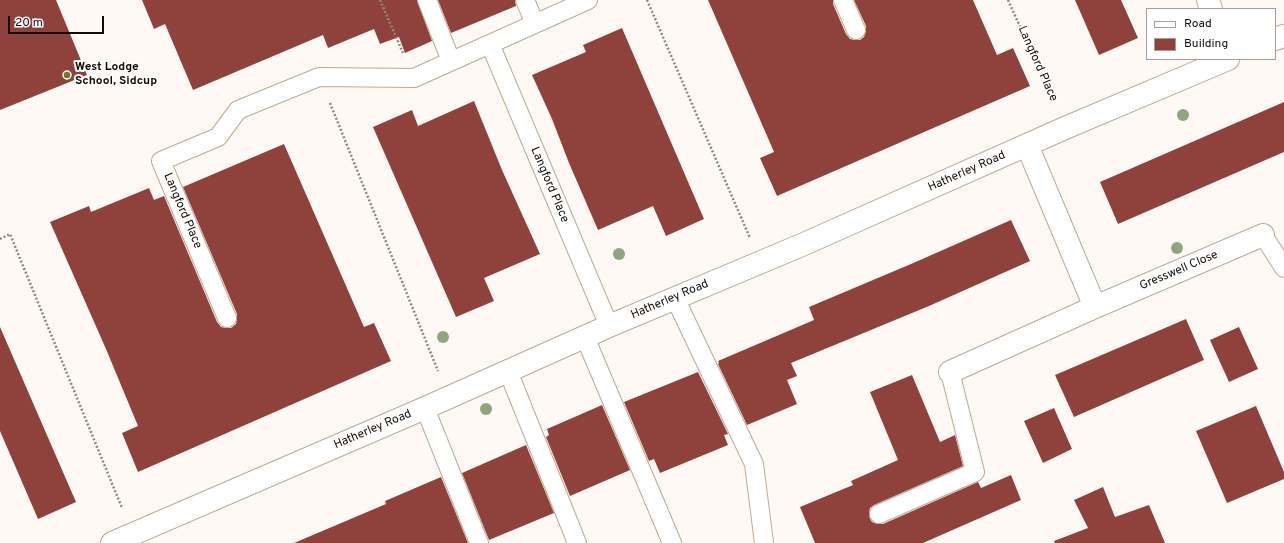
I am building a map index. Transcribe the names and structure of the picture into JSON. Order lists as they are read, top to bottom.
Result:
{
  "streets": {
    "street": ["Hatherley Road", "Gresswell Close"],
    "lane": ["Langford Place"]
  },
  "crossings": [
    ["Langford Place", "Hatherley Road"]
  ],
  "places": ["West Lodge School, Sidcup"],
  "legend": ["Road", "Building"],
  "scale_bar": "20 m"
}
